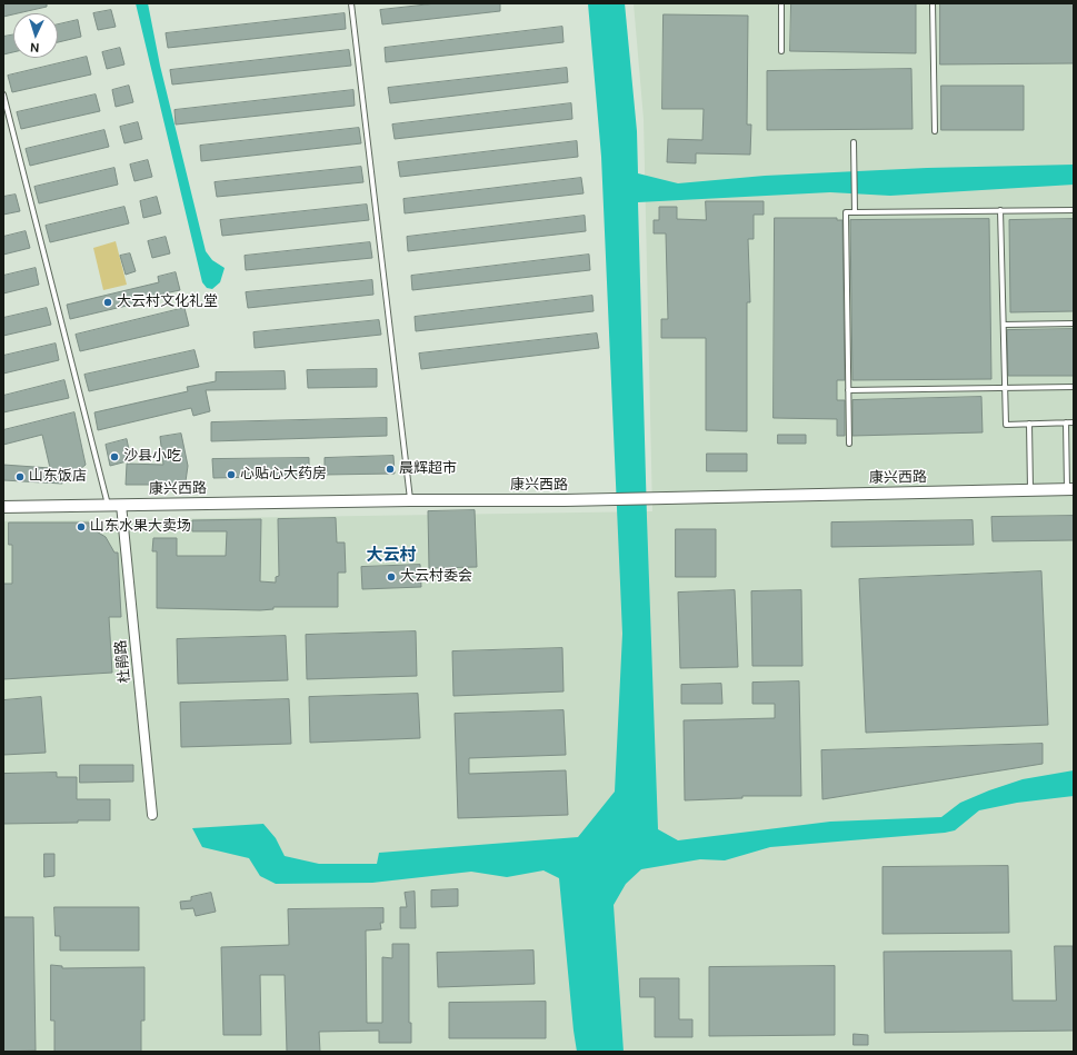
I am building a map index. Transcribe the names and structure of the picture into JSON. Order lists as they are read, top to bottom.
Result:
{
  "streets": {
    "street": ["康兴西路", "杜鹃路"]
  },
  "crossings": [
    ["康兴西路", "杜鹃路"]
  ],
  "districts": ["大云村"],
  "places": [
    "大云村文化礼堂",
    "沙县小吃",
    "晨辉超市",
    "心贴心大药房",
    "山东饭店",
    "山东水果大卖场",
    "大云村委会"
  ],
  "north": "bottom"
}
